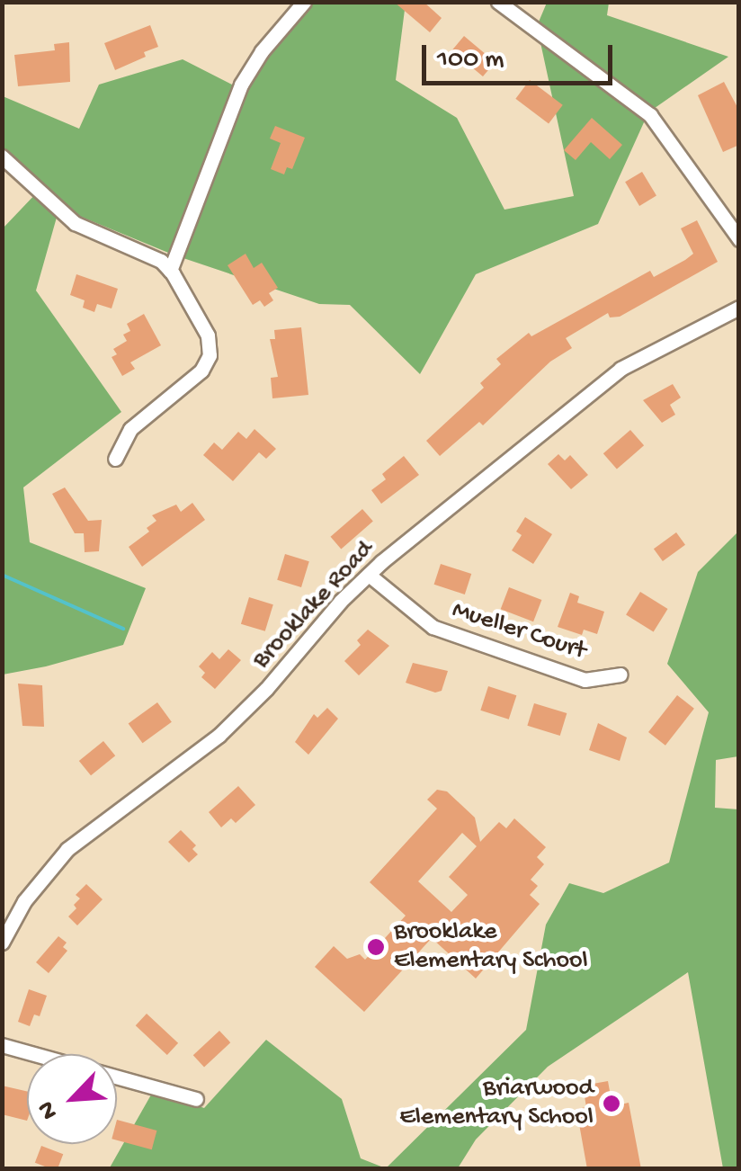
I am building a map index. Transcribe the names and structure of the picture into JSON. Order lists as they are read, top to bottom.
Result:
{
  "streets": {
    "street": ["Brooklake Road", "Mueller Court"]
  },
  "crossings": [
    ["Brooklake Road", "Mueller Court"]
  ],
  "places": ["Brooklake Elementary School", "Briarwood Elementary School"],
  "scale_bar": "100 m",
  "north": "bottom left"
}
